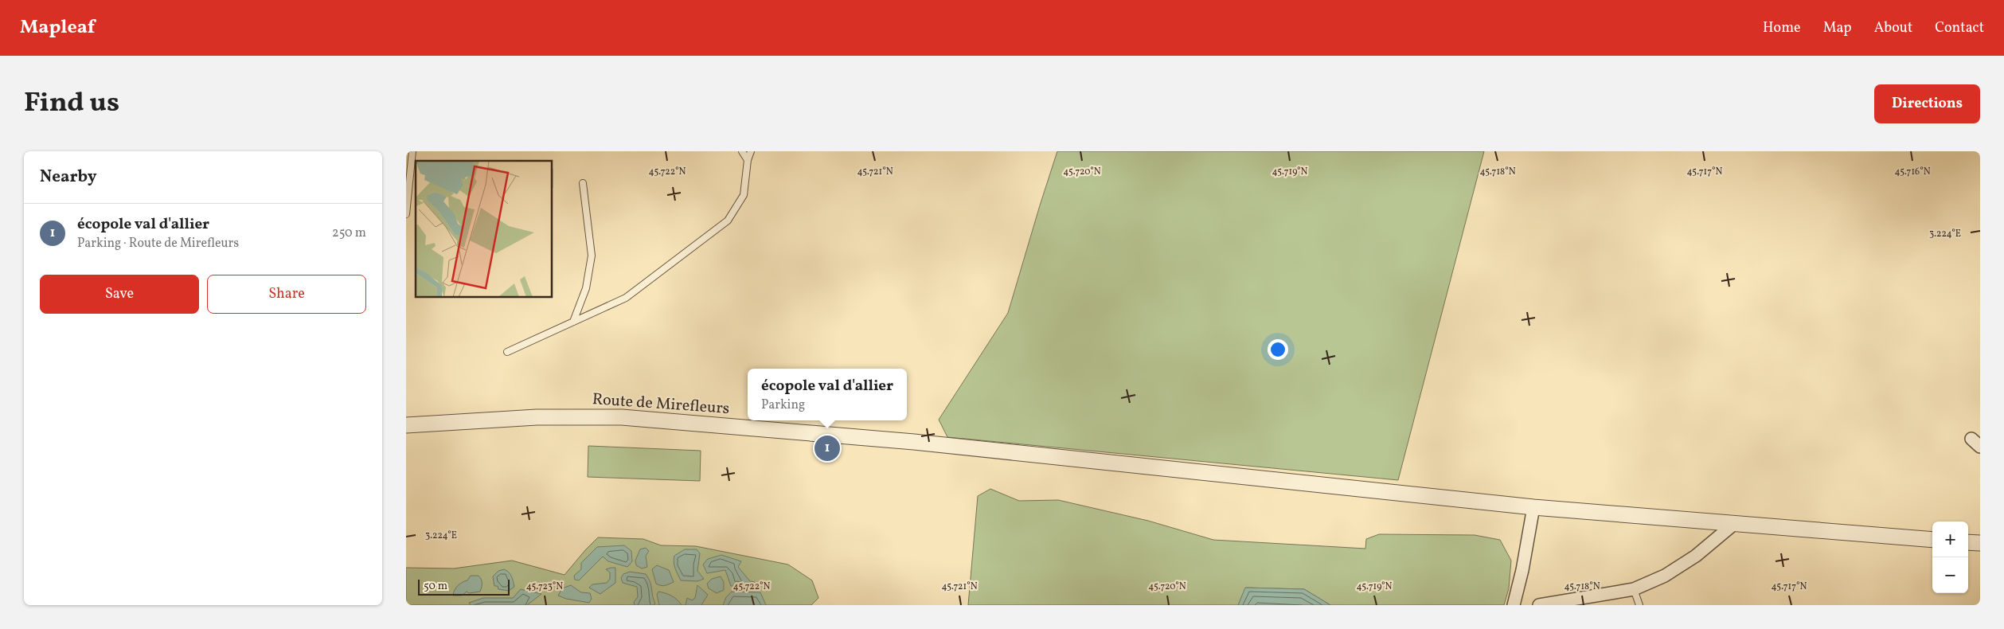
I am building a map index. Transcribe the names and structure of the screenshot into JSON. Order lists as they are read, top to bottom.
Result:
{
  "streets": {
    "street": ["Route de Mirefleurs"]
  },
  "scale_bar": "50 m",
  "page": {
    "header": "Mapleaf",
    "nav": [
      "Home",
      "Map",
      "About",
      "Contact"
    ],
    "title": "Find us",
    "buttons": [
      "Directions",
      ["Save", "Share"]
    ],
    "heading": "Nearby",
    "list": [
      {
        "mark": "1",
        "name": "écopole val d'allier",
        "note": "Parking · Route de Mirefleurs",
        "value": "250 m"
      }
    ],
    "popup": ["écopole val d'allier", "Parking"],
    "pins": "1",
    "map_buttons": ["+", "−"],
    "scale": "50 m"
  },
  "coordinates": [
    "45.722°N",
    "45.721°N",
    "45.720°N",
    "45.719°N",
    "45.718°N",
    "45.717°N",
    "45.716°N",
    "3.224°E",
    "45.723°N"
  ]
}
